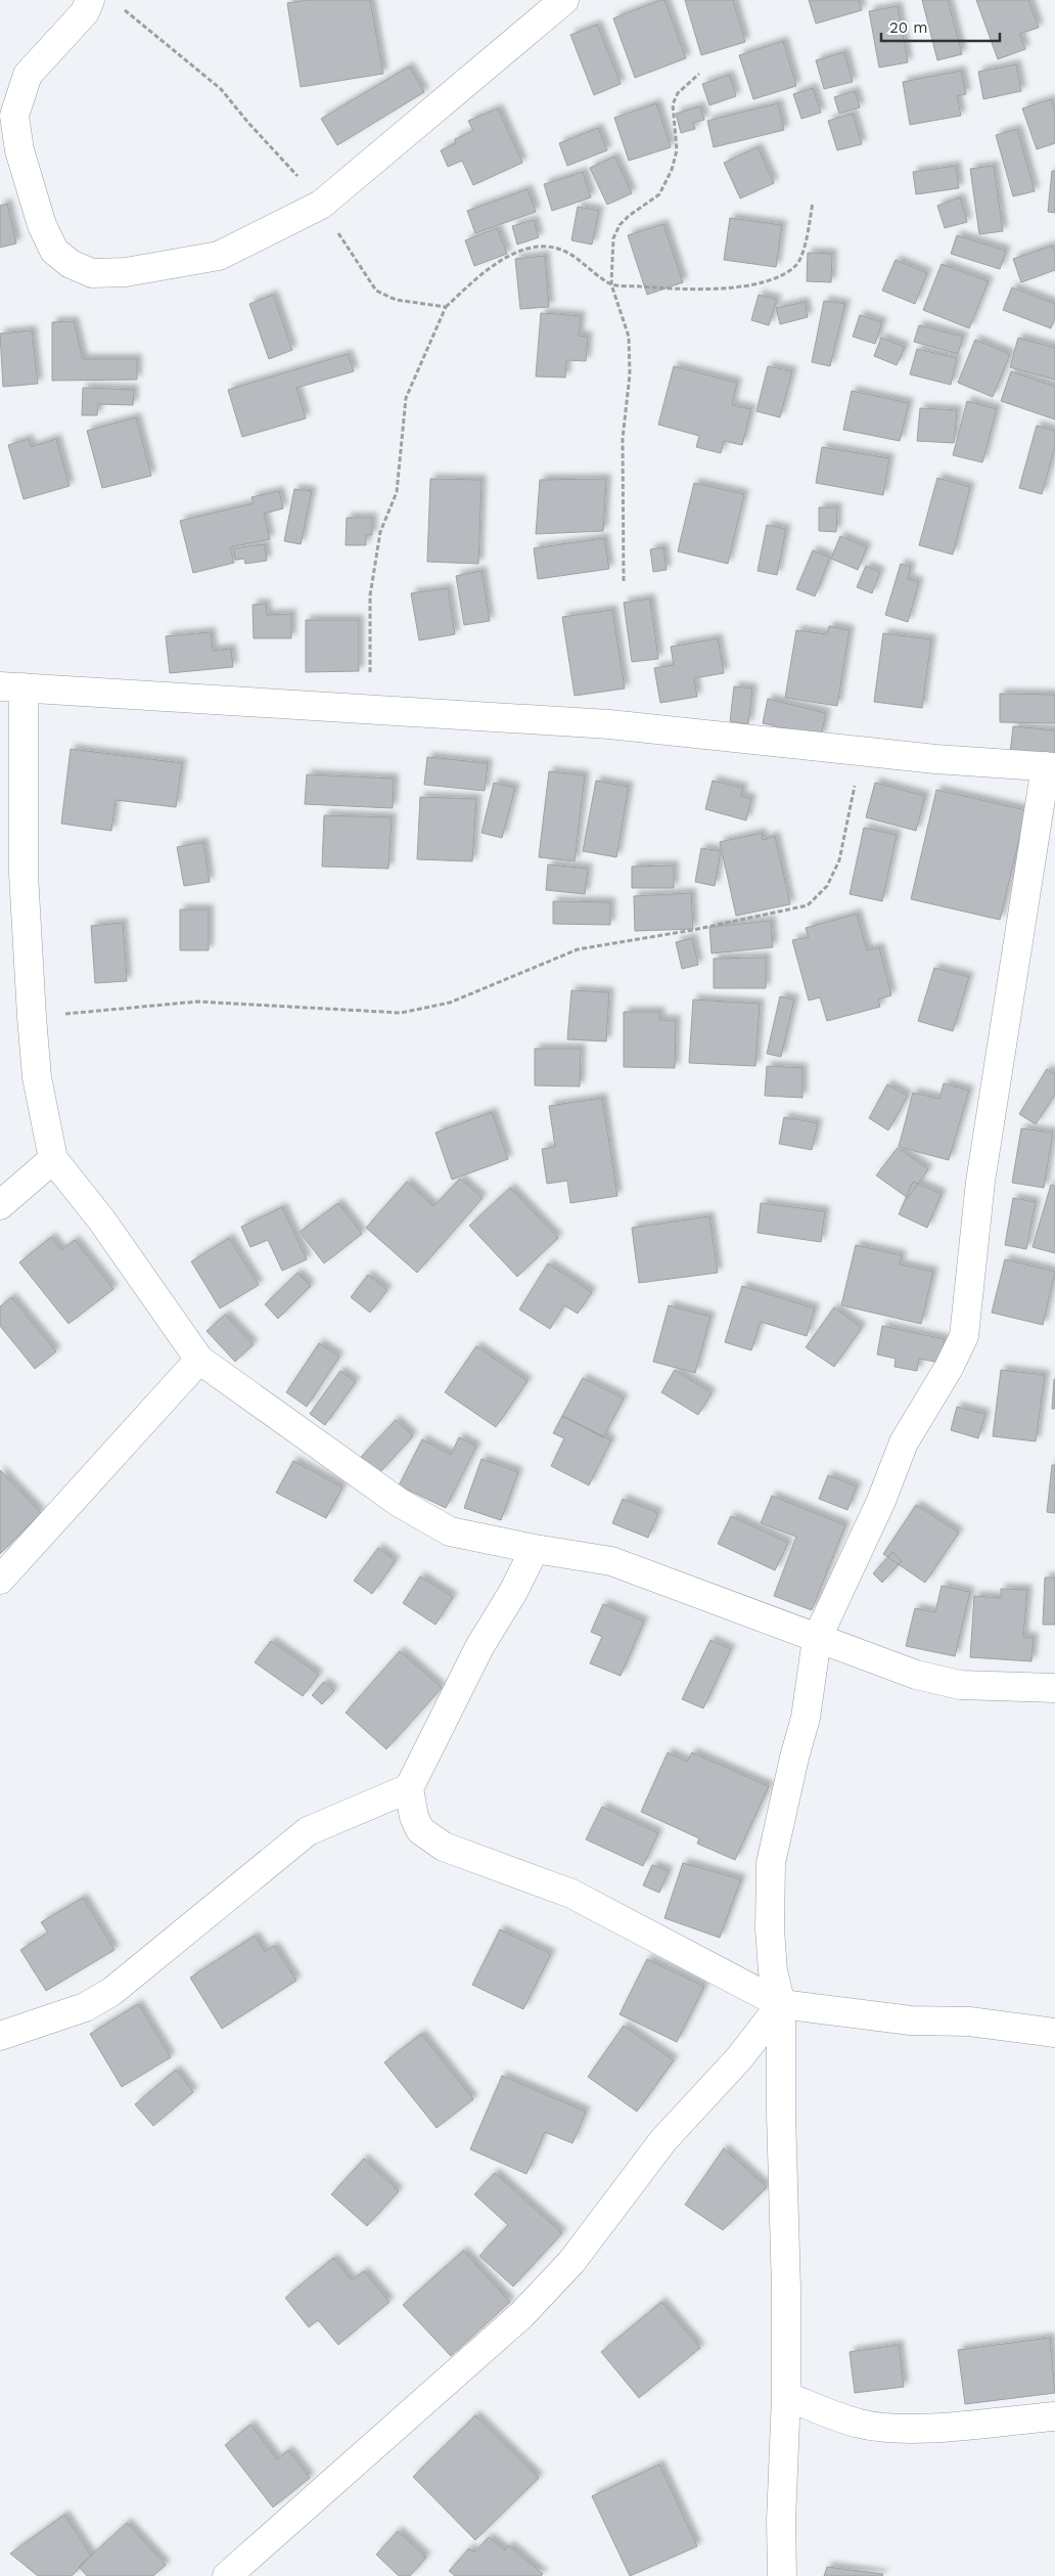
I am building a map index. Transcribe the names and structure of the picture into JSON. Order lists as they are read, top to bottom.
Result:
{
  "scale_bar": "20 m"
}
